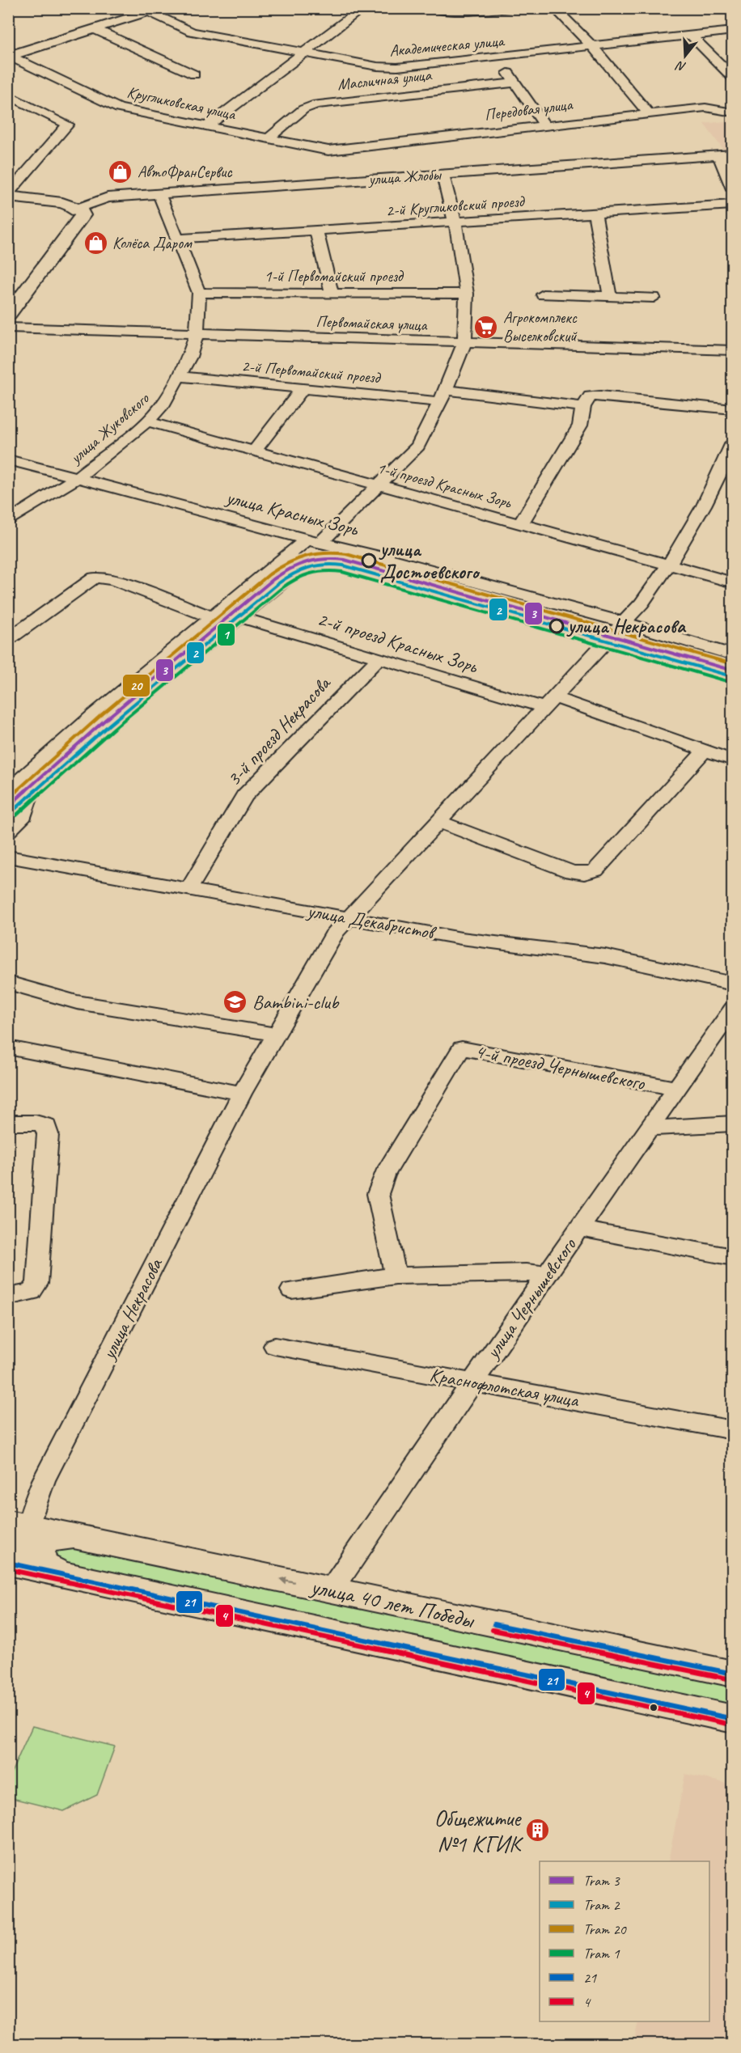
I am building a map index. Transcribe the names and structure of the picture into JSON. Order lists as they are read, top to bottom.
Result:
{
  "streets": {
    "main road": ["улица Жлобы", "улица 40 лет Победы"],
    "street": [
      "Академическая улица",
      "Масличная улица",
      "Кругликовская улица",
      "Передовая улица",
      "2-й Кругликовский проезд",
      "1-й Первомайский проезд",
      "Первомайская улица",
      "2-й Первомайский проезд",
      "улица Жуковского",
      "1-й проезд Красных Зорь",
      "улица Красных Зорь",
      "2-й проезд Красных Зорь",
      "3-й проезд Некрасова",
      "улица Декабристов",
      "4-й проезд Чернышевского",
      "улица Чернышевского",
      "улица Некрасова",
      "Краснофлотская улица"
    ]
  },
  "crossings": [
    ["Масличная улица", "Кругликовская улица"],
    ["Кругликовская улица", "Передовая улица"],
    ["улица Жлобы", "улица Жуковского"],
    ["2-й Кругликовский проезд", "улица Жуковского"],
    ["1-й Первомайский проезд", "улица Жуковского"],
    ["Первомайская улица", "улица Жуковского"],
    ["2-й Первомайский проезд", "улица Жуковского"],
    ["улица Жуковского", "1-й проезд Красных Зорь"],
    ["улица Жуковского", "улица Красных Зорь"],
    ["1-й проезд Красных Зорь", "улица Некрасова"],
    ["улица Красных Зорь", "улица Некрасова"],
    ["2-й проезд Красных Зорь", "3-й проезд Некрасова"],
    ["2-й проезд Красных Зорь", "улица Некрасова"],
    ["3-й проезд Некрасова", "улица Декабристов"],
    ["улица Декабристов", "улица Некрасова"],
    ["4-й проезд Чернышевского", "улица Чернышевского"],
    ["улица Чернышевского", "Краснофлотская улица"],
    ["улица Чернышевского", "улица 40 лет Победы"],
    ["улица Некрасова", "улица 40 лет Победы"]
  ],
  "places": {
    "shop": ["АвтоФранСервис", "Колёса Даром"],
    "supermarket": ["Агрокомплекс Выселковский"],
    "other": ["улица Достоевского", "улица Некрасова"],
    "school or university": ["Bambini-club"],
    "building": ["Общежитие №1 КГИК"]
  },
  "lines": [
    "tram line 20",
    "tram line 3",
    "tram line 2",
    "tram line 1",
    "transit line 21",
    "transit line 4"
  ],
  "legend": [
    "Tram 3",
    "Tram 2",
    "Tram 20",
    "Tram 1",
    "21",
    "4"
  ],
  "north": "bottom"
}
